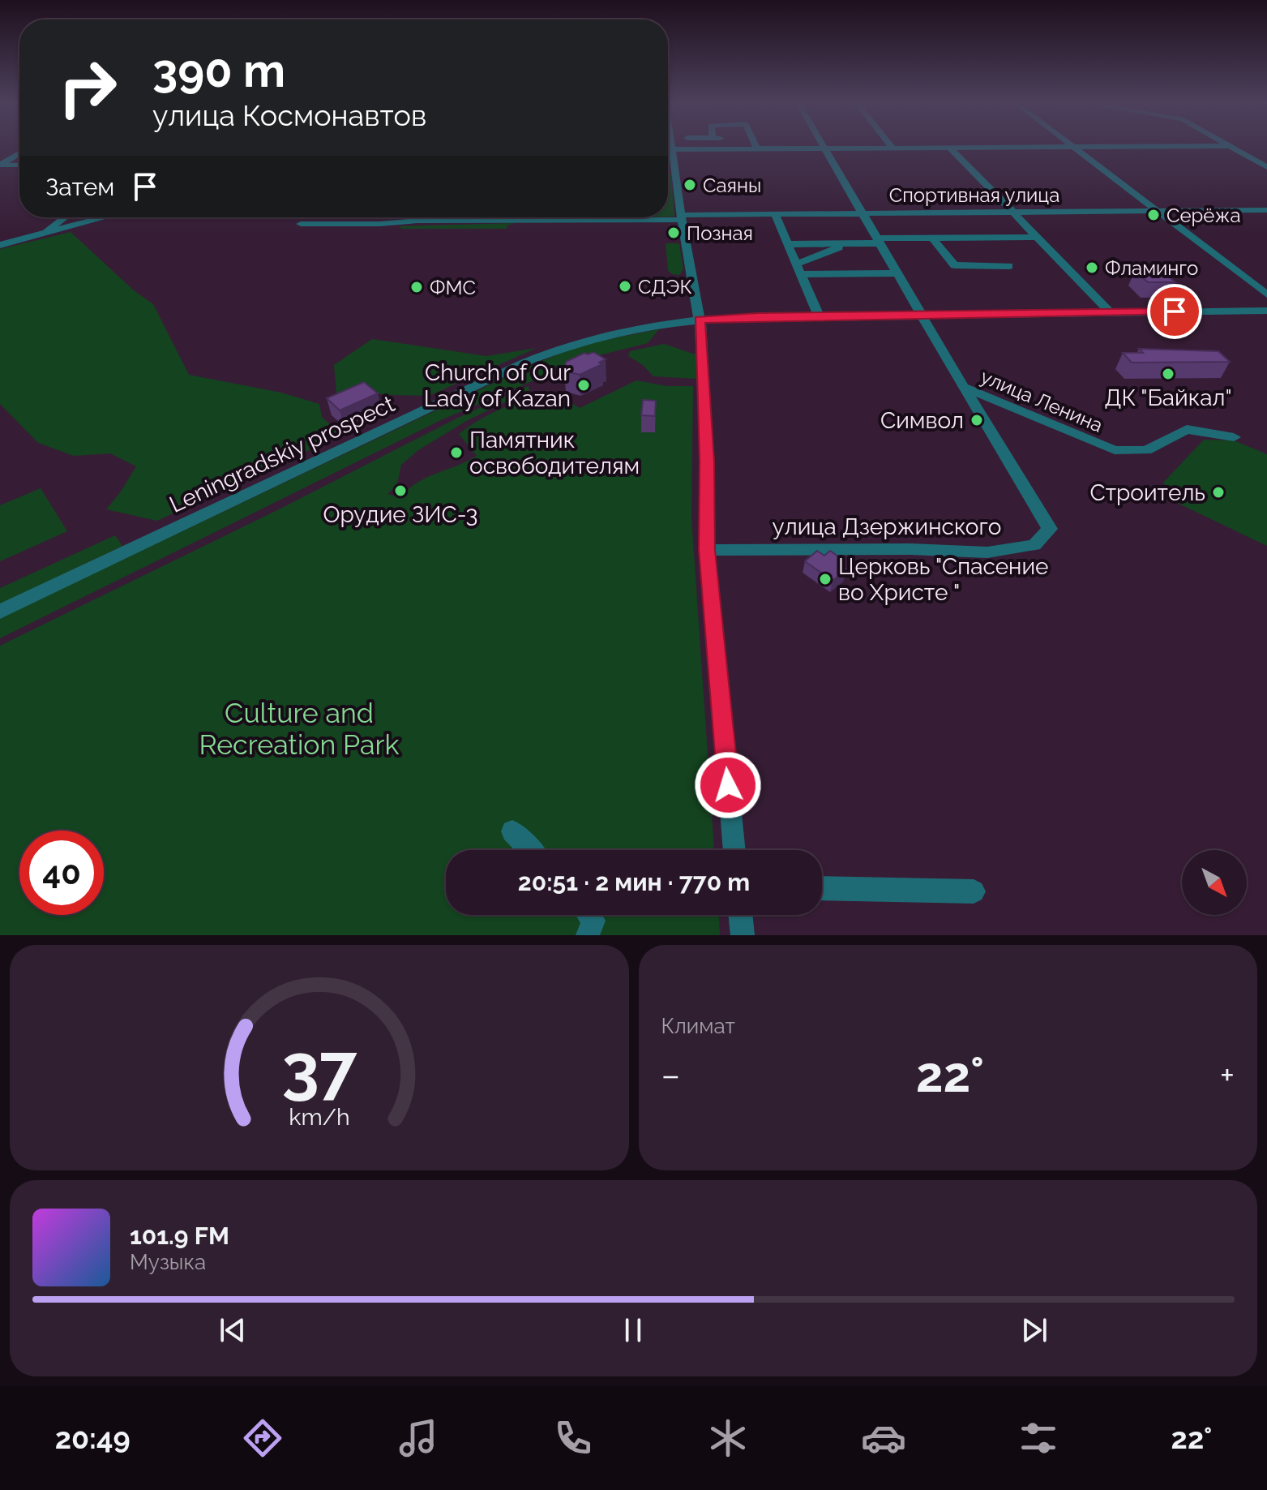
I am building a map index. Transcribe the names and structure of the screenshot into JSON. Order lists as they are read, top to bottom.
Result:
{
  "streets": {
    "street": [
      "Спортивная улица",
      "улица Ленина",
      "Leningradskiy prospect",
      "улица Дзержинского"
    ]
  },
  "crossings": [
    ["Спортивная улица", "улица Ленина"],
    ["улица Ленина", "Leningradskiy prospect"],
    ["улица Ленина", "улица Дзержинского"]
  ],
  "parks": ["Culture and Recreation Park"],
  "places": [
    "Саяны",
    "Серёжа",
    "Позная",
    "Фламинго",
    "СДЭК",
    "ФМС",
    "ДК \"Байкал\"",
    "Church of Our Lady of Kazan",
    "Символ",
    "Памятник освободителям",
    "Орудие ЗИС-3",
    "Строитель",
    "Церковь \"Спасение во Христе \""
  ],
  "north": "bottom right",
  "page": {
    "turn": ["390 m", "улица Космонавтов"],
    "then": "Затем",
    "limit": "40",
    "trip": "20:51 · 2 мин · 770 m",
    "tile": "Климат",
    "heat": ["−", "22°", "+"],
    "song": ["101.9 FM", "Музыка"],
    "tabs": ["20:49", "22°"],
    "gauge": ["37", "km/h"]
  }
}
